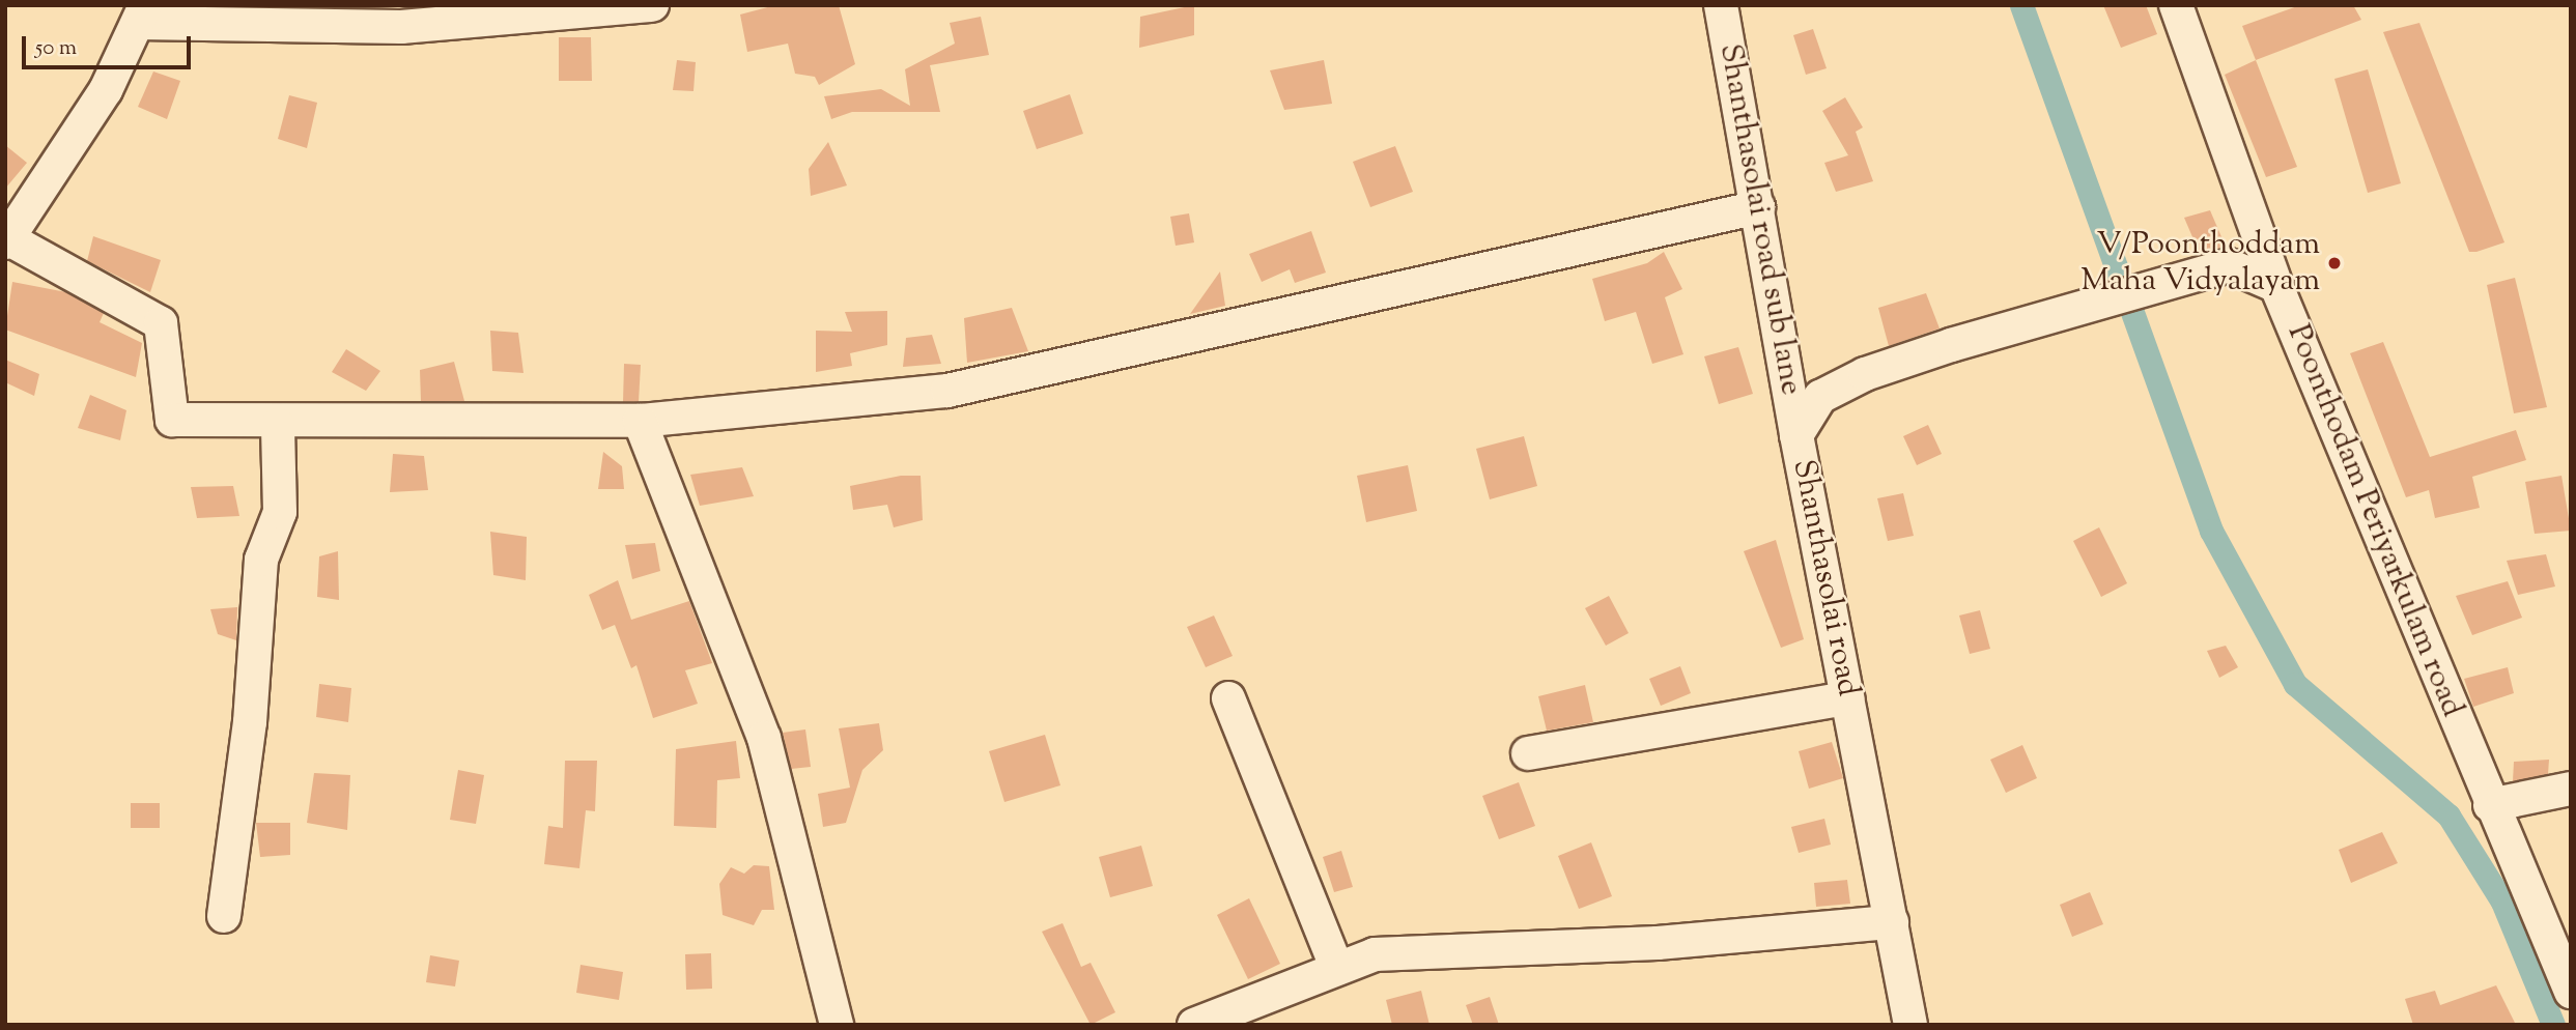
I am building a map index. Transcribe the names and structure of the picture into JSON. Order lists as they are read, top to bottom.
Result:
{
  "streets": {
    "street": ["Shanthasolai road sub lane", "Poonthodam Periyarkulam road", "Shanthasolai road"]
  },
  "crossings": [
    ["Shanthasolai road sub lane", "Shanthasolai road"],
    ["Poonthodam Periyarkulam road", "Shanthasolai road"]
  ],
  "places": ["V/Poonthoddam Maha Vidyalayam"],
  "scale_bar": "50 m"
}
